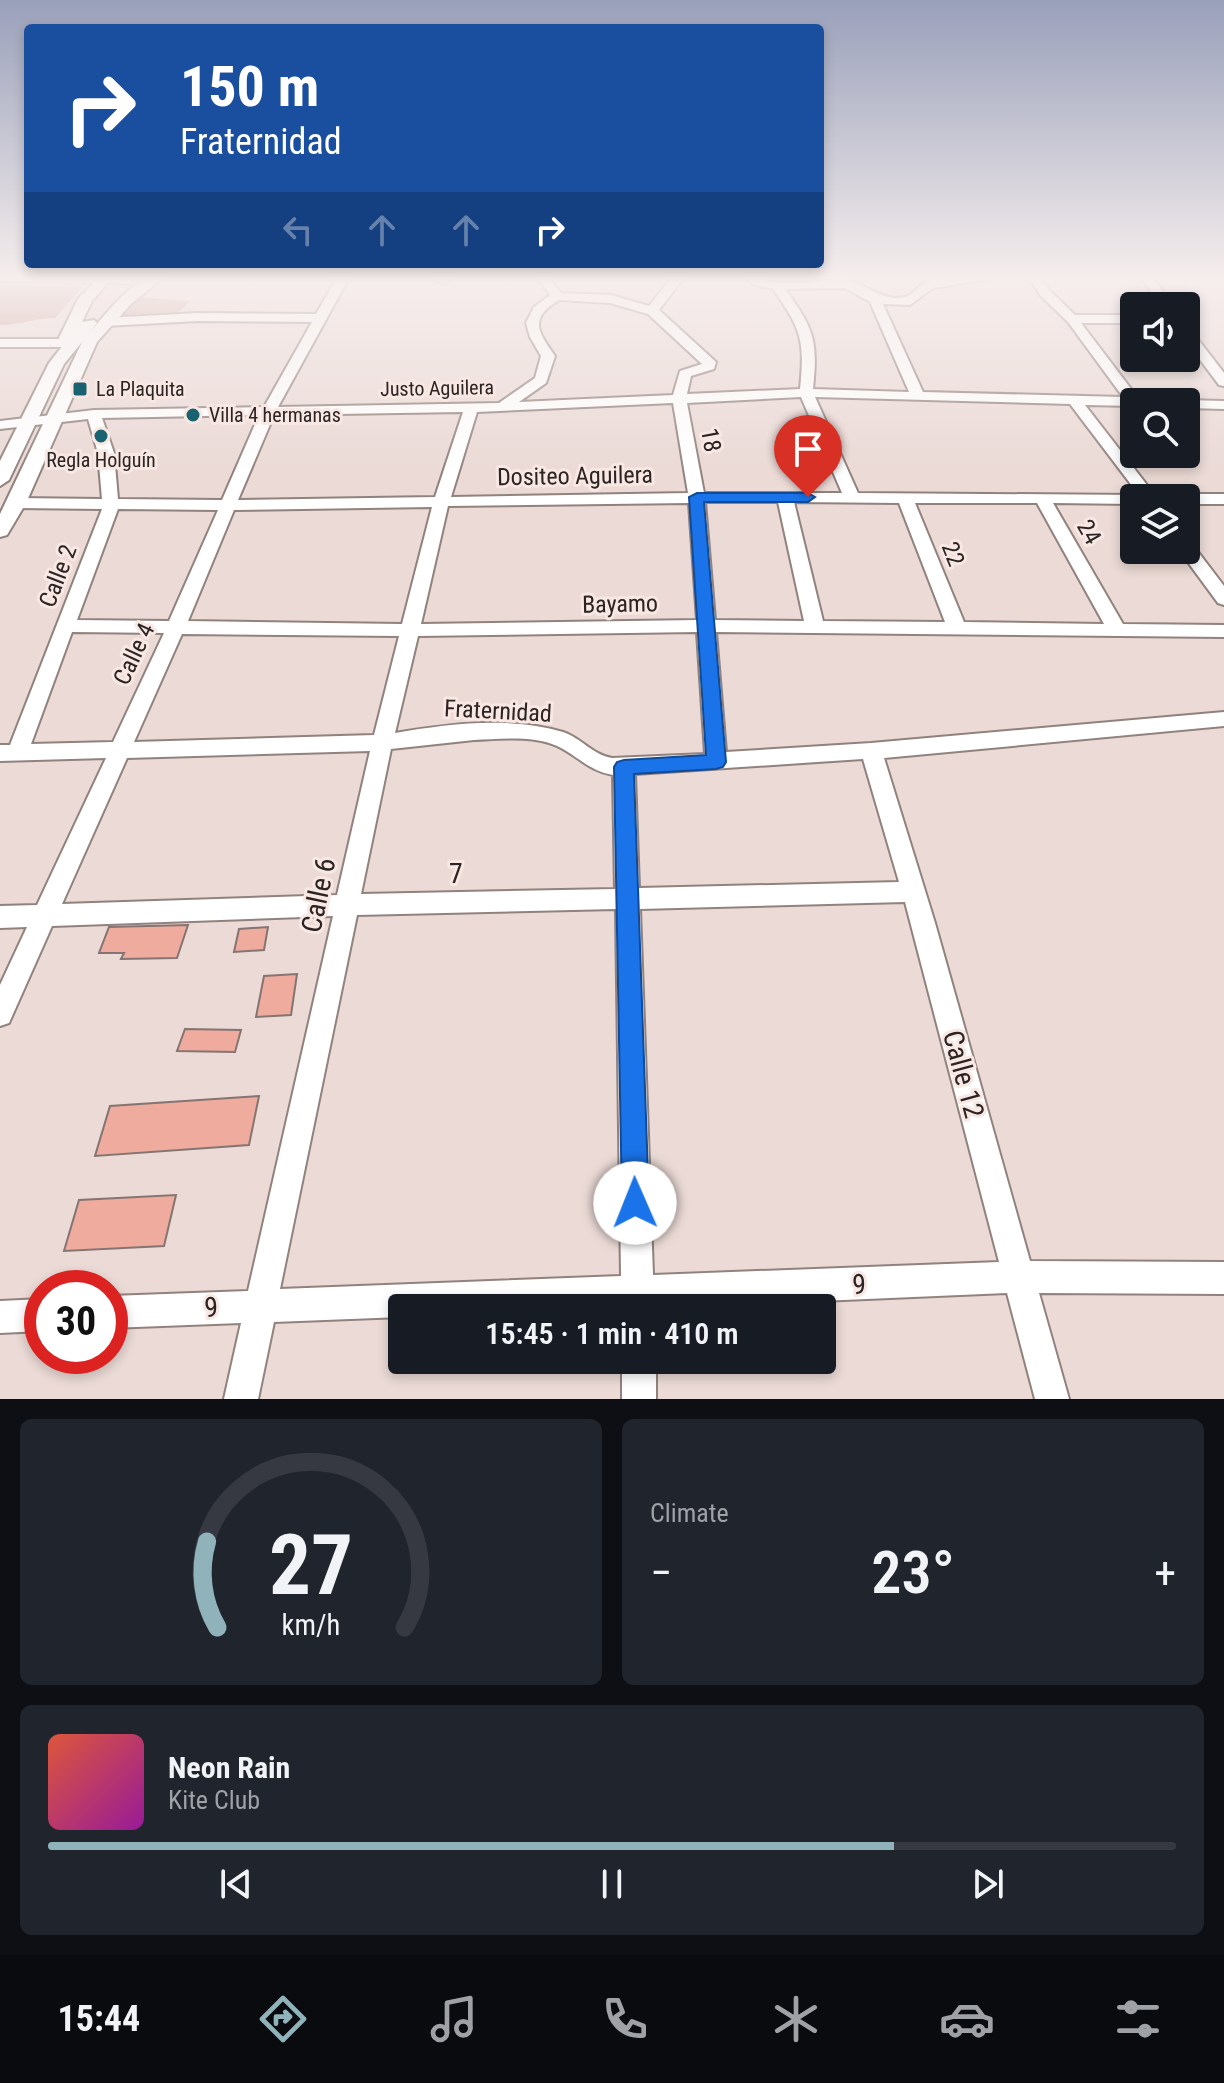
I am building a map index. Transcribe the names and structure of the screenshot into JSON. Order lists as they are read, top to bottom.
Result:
{
  "streets": {
    "street": [
      "Justo Aguilera",
      "18",
      "Dositeo Aguilera",
      "24",
      "22",
      "Calle 2",
      "Bayamo",
      "Calle 4",
      "Fraternidad",
      "7",
      "Calle 6",
      "Calle 12",
      "9"
    ]
  },
  "crossings": [
    ["Justo Aguilera", "18"],
    ["Justo Aguilera", "Calle 2"],
    ["Justo Aguilera", "Calle 4"],
    ["Justo Aguilera", "Calle 6"],
    ["18", "Dositeo Aguilera"],
    ["18", "Bayamo"],
    ["18", "Fraternidad"],
    ["Dositeo Aguilera", "24"],
    ["Dositeo Aguilera", "22"],
    ["Dositeo Aguilera", "Calle 2"],
    ["Dositeo Aguilera", "Calle 4"],
    ["Dositeo Aguilera", "Calle 6"],
    ["24", "Bayamo"],
    ["22", "Bayamo"],
    ["Calle 2", "Bayamo"],
    ["Calle 2", "Fraternidad"],
    ["Bayamo", "Calle 4"],
    ["Bayamo", "Calle 6"],
    ["Calle 4", "Fraternidad"],
    ["Calle 4", "7"],
    ["Fraternidad", "Calle 6"],
    ["Fraternidad", "Calle 12"],
    ["7", "Calle 6"],
    ["7", "Calle 12"],
    ["Calle 6", "9"],
    ["Calle 12", "9"]
  ],
  "places": {
    "transit": ["La Plaquita"],
    "other": ["Villa 4 hermanas", "Regla Holguín"]
  },
  "page": {
    "turn": ["150 m", "Fraternidad"],
    "limit": "30",
    "trip": "15:45 · 1 min · 410 m",
    "tile": "Climate",
    "heat": ["−", "23°", "+"],
    "song": ["Neon Rain", "Kite Club"],
    "tabs": "15:44",
    "gauge": ["27", "km/h"]
  }
}
